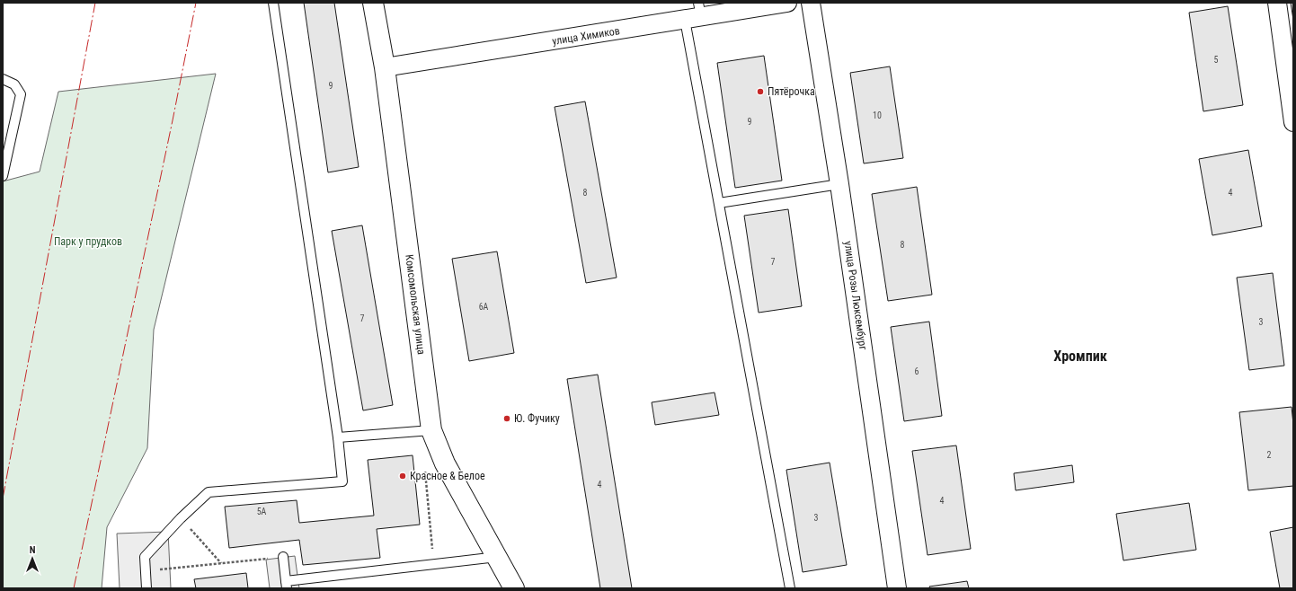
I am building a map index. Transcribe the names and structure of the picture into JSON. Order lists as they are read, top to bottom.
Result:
{
  "streets": {
    "street": ["улица Химиков", "улица Розы Люксембург", "Комсомольская улица"]
  },
  "crossings": [
    ["улица Химиков", "Комсомольская улица"]
  ],
  "districts": ["Хромпик"],
  "parks": ["Парк у прудков"],
  "places": ["Пятёрочка", "Ю. Фучику", "Красное & Белое"],
  "house_numbers": [
    "5",
    "9",
    "10",
    "9",
    "8",
    "4",
    "8",
    "7",
    "6А",
    "7",
    "3",
    "6",
    "2",
    "4",
    "4",
    "5А",
    "3"
  ],
  "north": "top"
}
